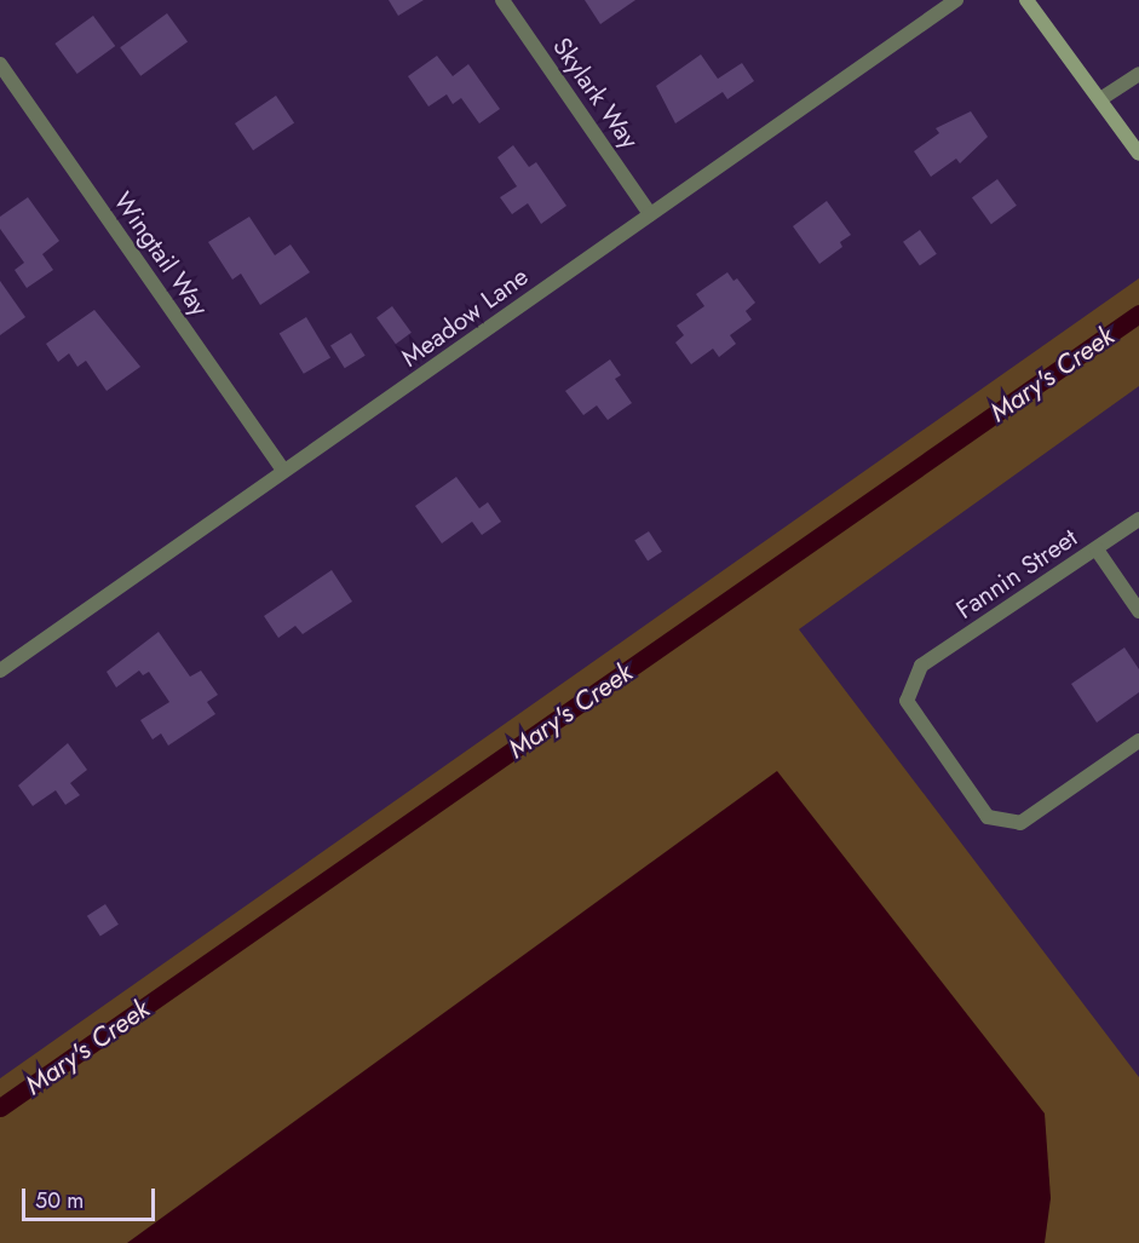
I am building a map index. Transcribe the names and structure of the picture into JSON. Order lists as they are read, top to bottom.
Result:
{
  "streets": {
    "street": [
      "Skylark Way",
      "Wingtail Way",
      "Meadow Lane",
      "Fannin Street"
    ]
  },
  "crossings": [
    ["Skylark Way", "Meadow Lane"],
    ["Wingtail Way", "Meadow Lane"]
  ],
  "water": ["Mary's Creek"],
  "scale_bar": "50 m"
}
